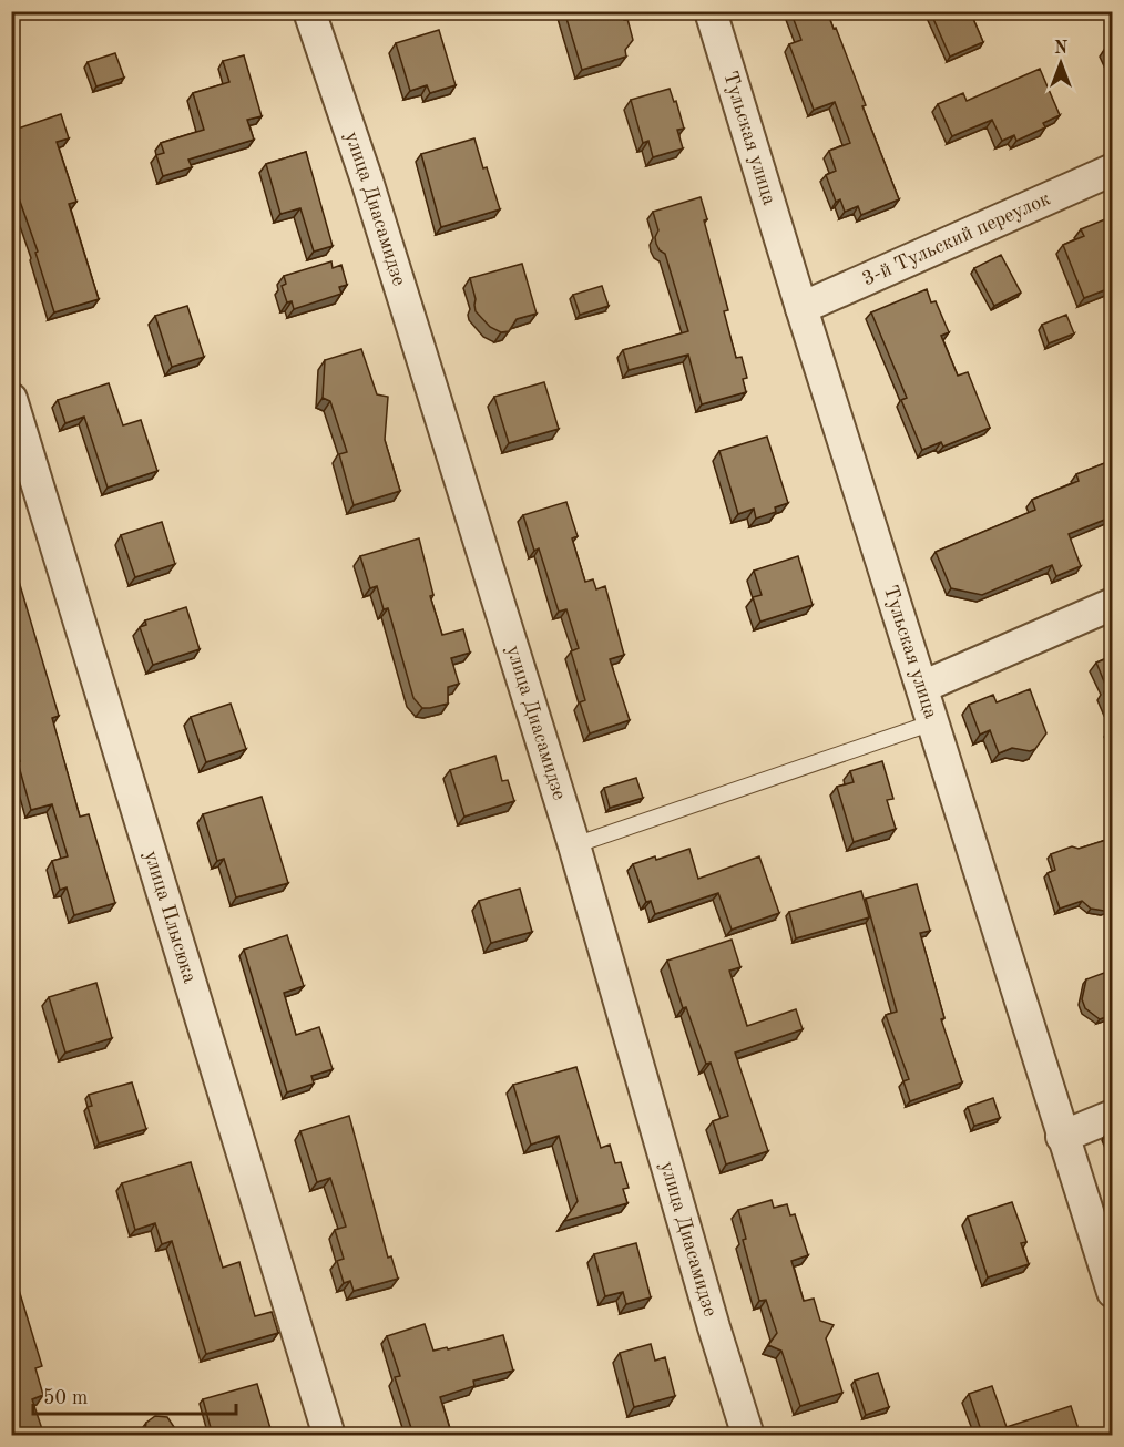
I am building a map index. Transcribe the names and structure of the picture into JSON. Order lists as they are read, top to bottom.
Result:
{
  "streets": {
    "street": [
      "Тульская улица",
      "улица Диасамидзе",
      "3-й Тульский переулок",
      "улица Плысюка"
    ]
  },
  "crossings": [
    ["Тульская улица", "3-й Тульский переулок"]
  ],
  "scale_bar": "50 m",
  "north": "top"
}
